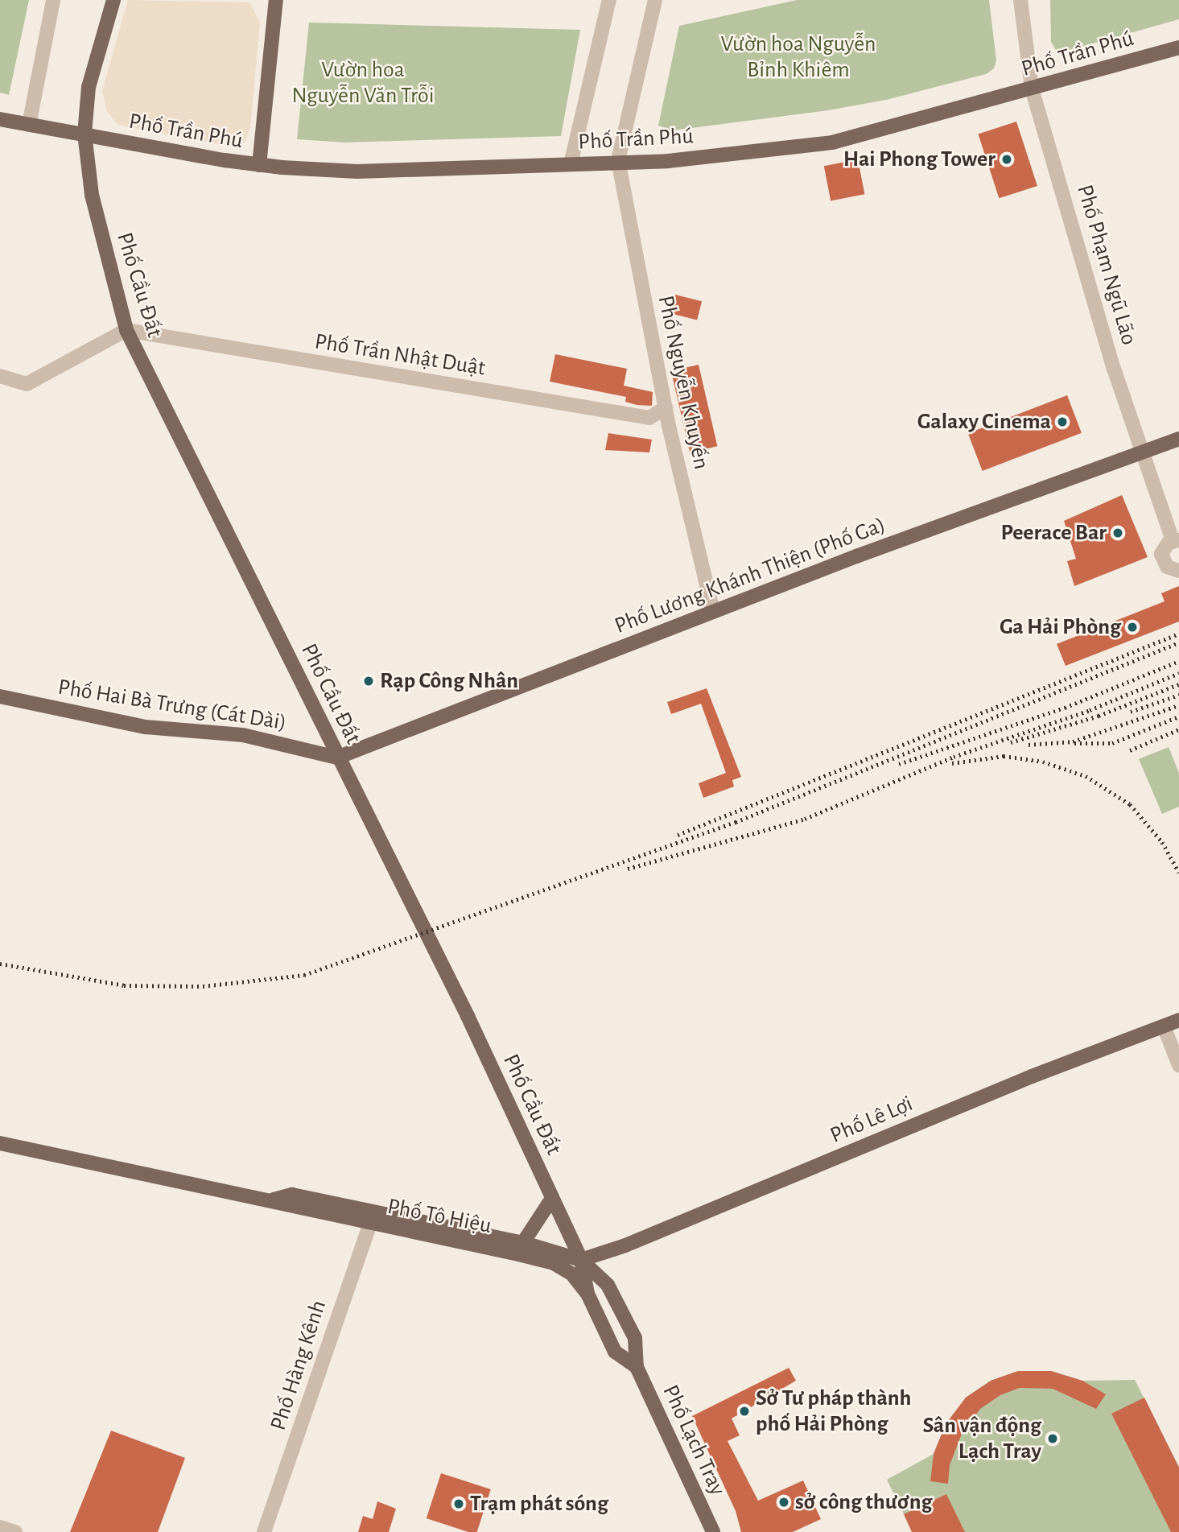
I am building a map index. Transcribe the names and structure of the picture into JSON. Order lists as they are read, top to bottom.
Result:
{
  "streets": {
    "main road": [
      "Phố Trần Phú",
      "Phố Cầu Đất",
      "Phố Lương Khánh Thiện (Phố Ga)",
      "Phố Hai Bà Trưng (Cát Dài)",
      "Phố Lê Lợi",
      "Phố Tô Hiệu",
      "Phố Lạch Tray"
    ],
    "street": [
      "Phố Phạm Ngũ Lão",
      "Phố Trần Nhật Duật",
      "Phố Nguyễn Khuyến",
      "Phố Hàng Kênh"
    ]
  },
  "crossings": [
    ["Phố Trần Phú", "Phố Phạm Ngũ Lão"],
    ["Phố Trần Phú", "Phố Cầu Đất"],
    ["Phố Trần Phú", "Phố Nguyễn Khuyến"],
    ["Phố Phạm Ngũ Lão", "Phố Lương Khánh Thiện (Phố Ga)"],
    ["Phố Cầu Đất", "Phố Trần Nhật Duật"],
    ["Phố Cầu Đất", "Phố Lương Khánh Thiện (Phố Ga)"],
    ["Phố Cầu Đất", "Phố Hai Bà Trưng (Cát Dài)"],
    ["Phố Cầu Đất", "Phố Lê Lợi"],
    ["Phố Cầu Đất", "Phố Tô Hiệu"],
    ["Phố Cầu Đất", "Phố Lạch Tray"],
    ["Phố Trần Nhật Duật", "Phố Nguyễn Khuyến"],
    ["Phố Nguyễn Khuyến", "Phố Lương Khánh Thiện (Phố Ga)"],
    ["Phố Lương Khánh Thiện (Phố Ga)", "Phố Hai Bà Trưng (Cát Dài)"],
    ["Phố Lê Lợi", "Phố Tô Hiệu"],
    ["Phố Lê Lợi", "Phố Lạch Tray"],
    ["Phố Tô Hiệu", "Phố Hàng Kênh"],
    ["Phố Tô Hiệu", "Phố Lạch Tray"]
  ],
  "parks": ["Vườn hoa Nguyễn Bỉnh Khiêm", "Vườn hoa Nguyễn Văn Trỗi"],
  "places": [
    "Hai Phong Tower",
    "Galaxy Cinema",
    "Peerace Bar",
    "Ga Hải Phòng",
    "Rạp Công Nhân",
    "Sở Tư pháp thành phố Hải Phòng",
    "Sân vận động Lạch Tray",
    "sở công thương",
    "Trạm phát sóng"
  ]
}
